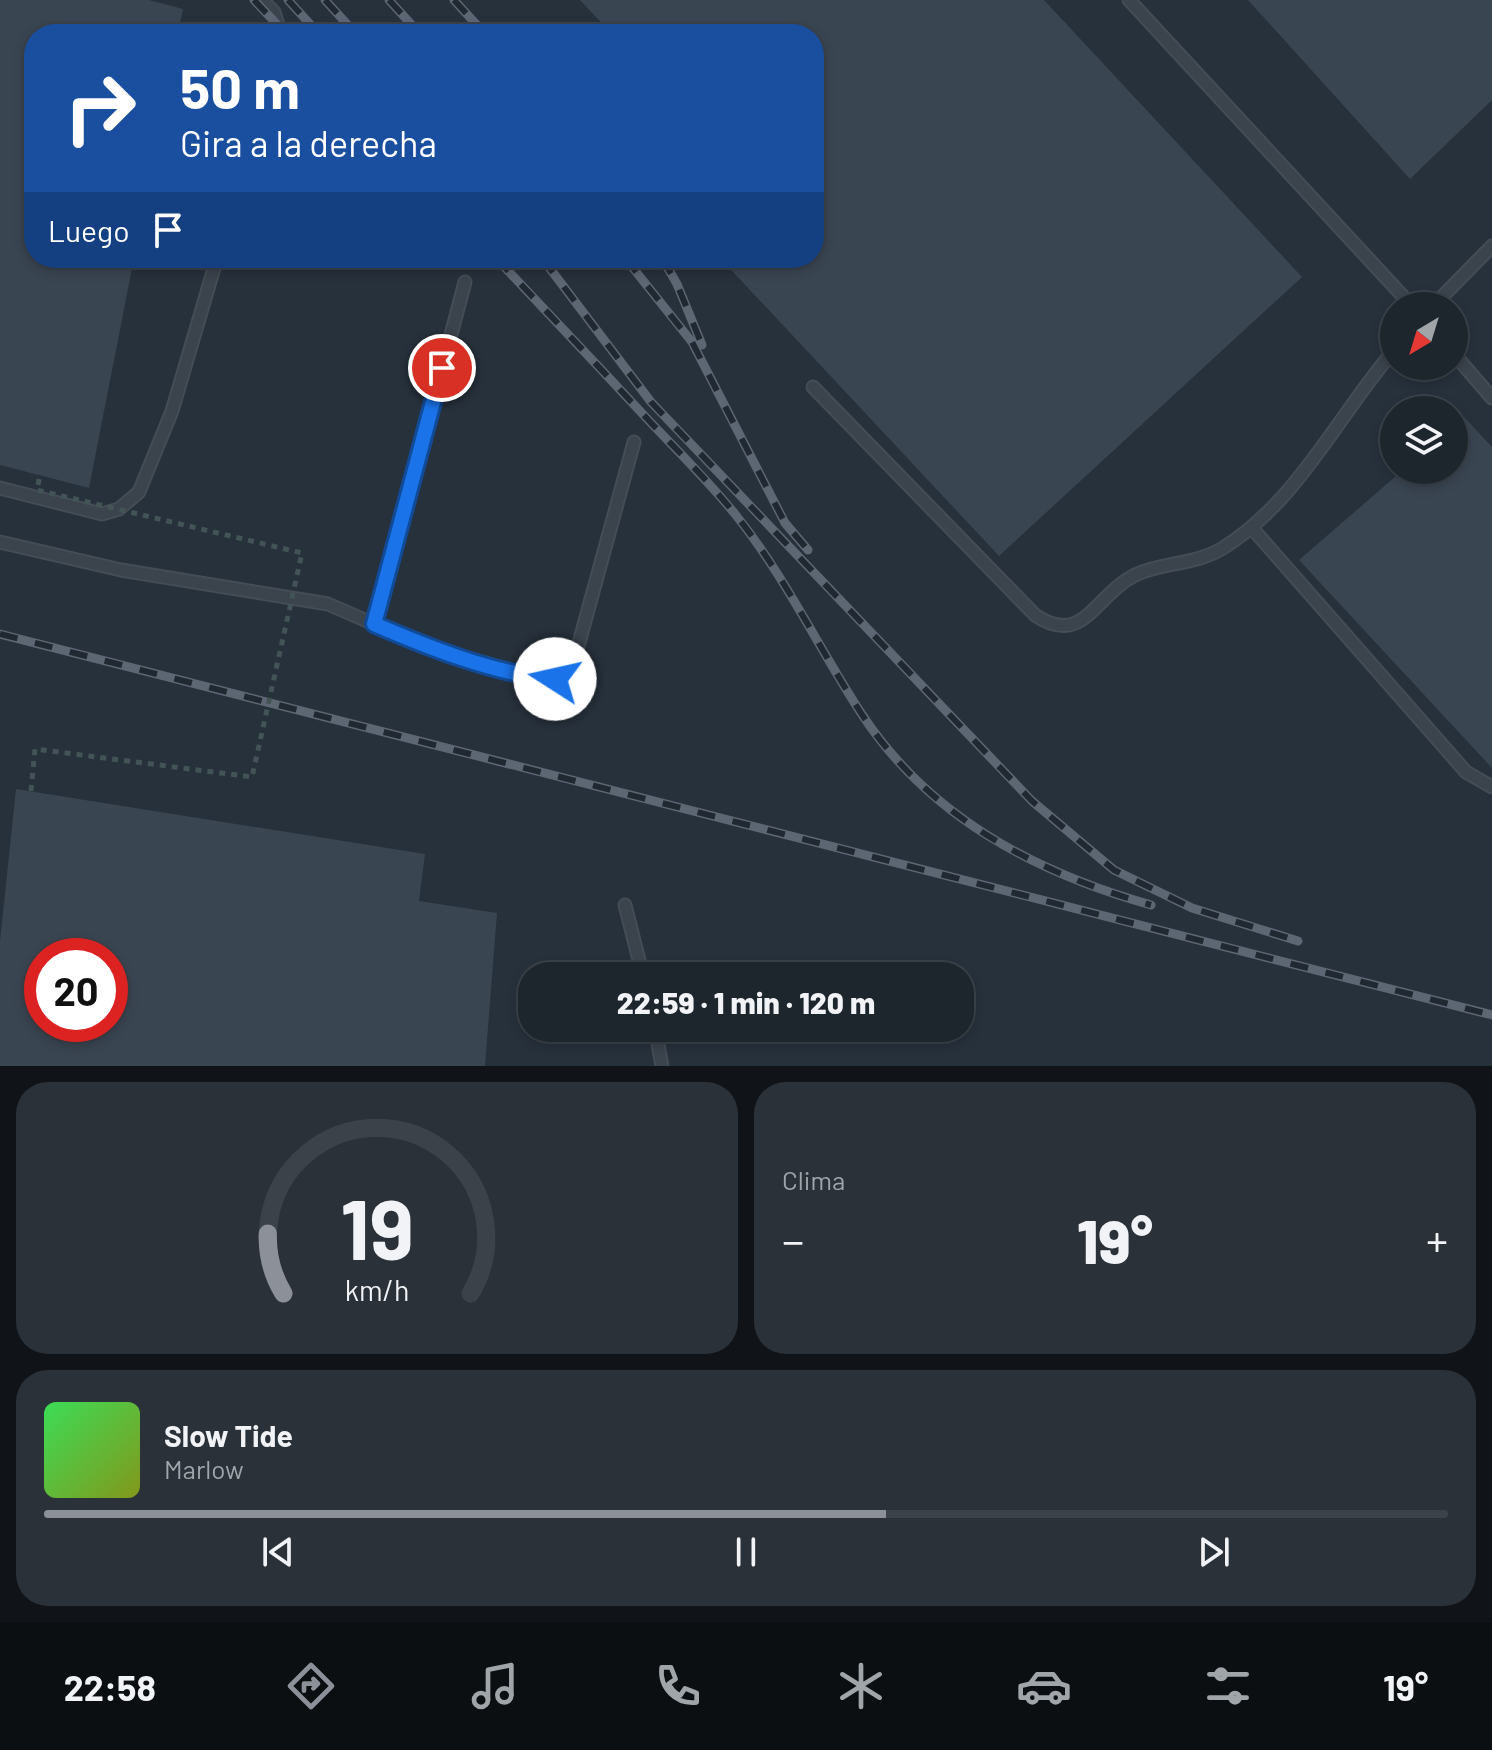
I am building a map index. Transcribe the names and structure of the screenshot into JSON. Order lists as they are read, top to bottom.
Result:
{
  "north": "bottom left",
  "page": {
    "turn": ["50 m", "Gira a la derecha"],
    "then": "Luego",
    "limit": "20",
    "trip": "22:59 · 1 min · 120 m",
    "tile": "Clima",
    "heat": ["−", "19°", "+"],
    "song": ["Slow Tide", "Marlow"],
    "tabs": ["22:58", "19°"],
    "gauge": ["19", "km/h"]
  }
}
